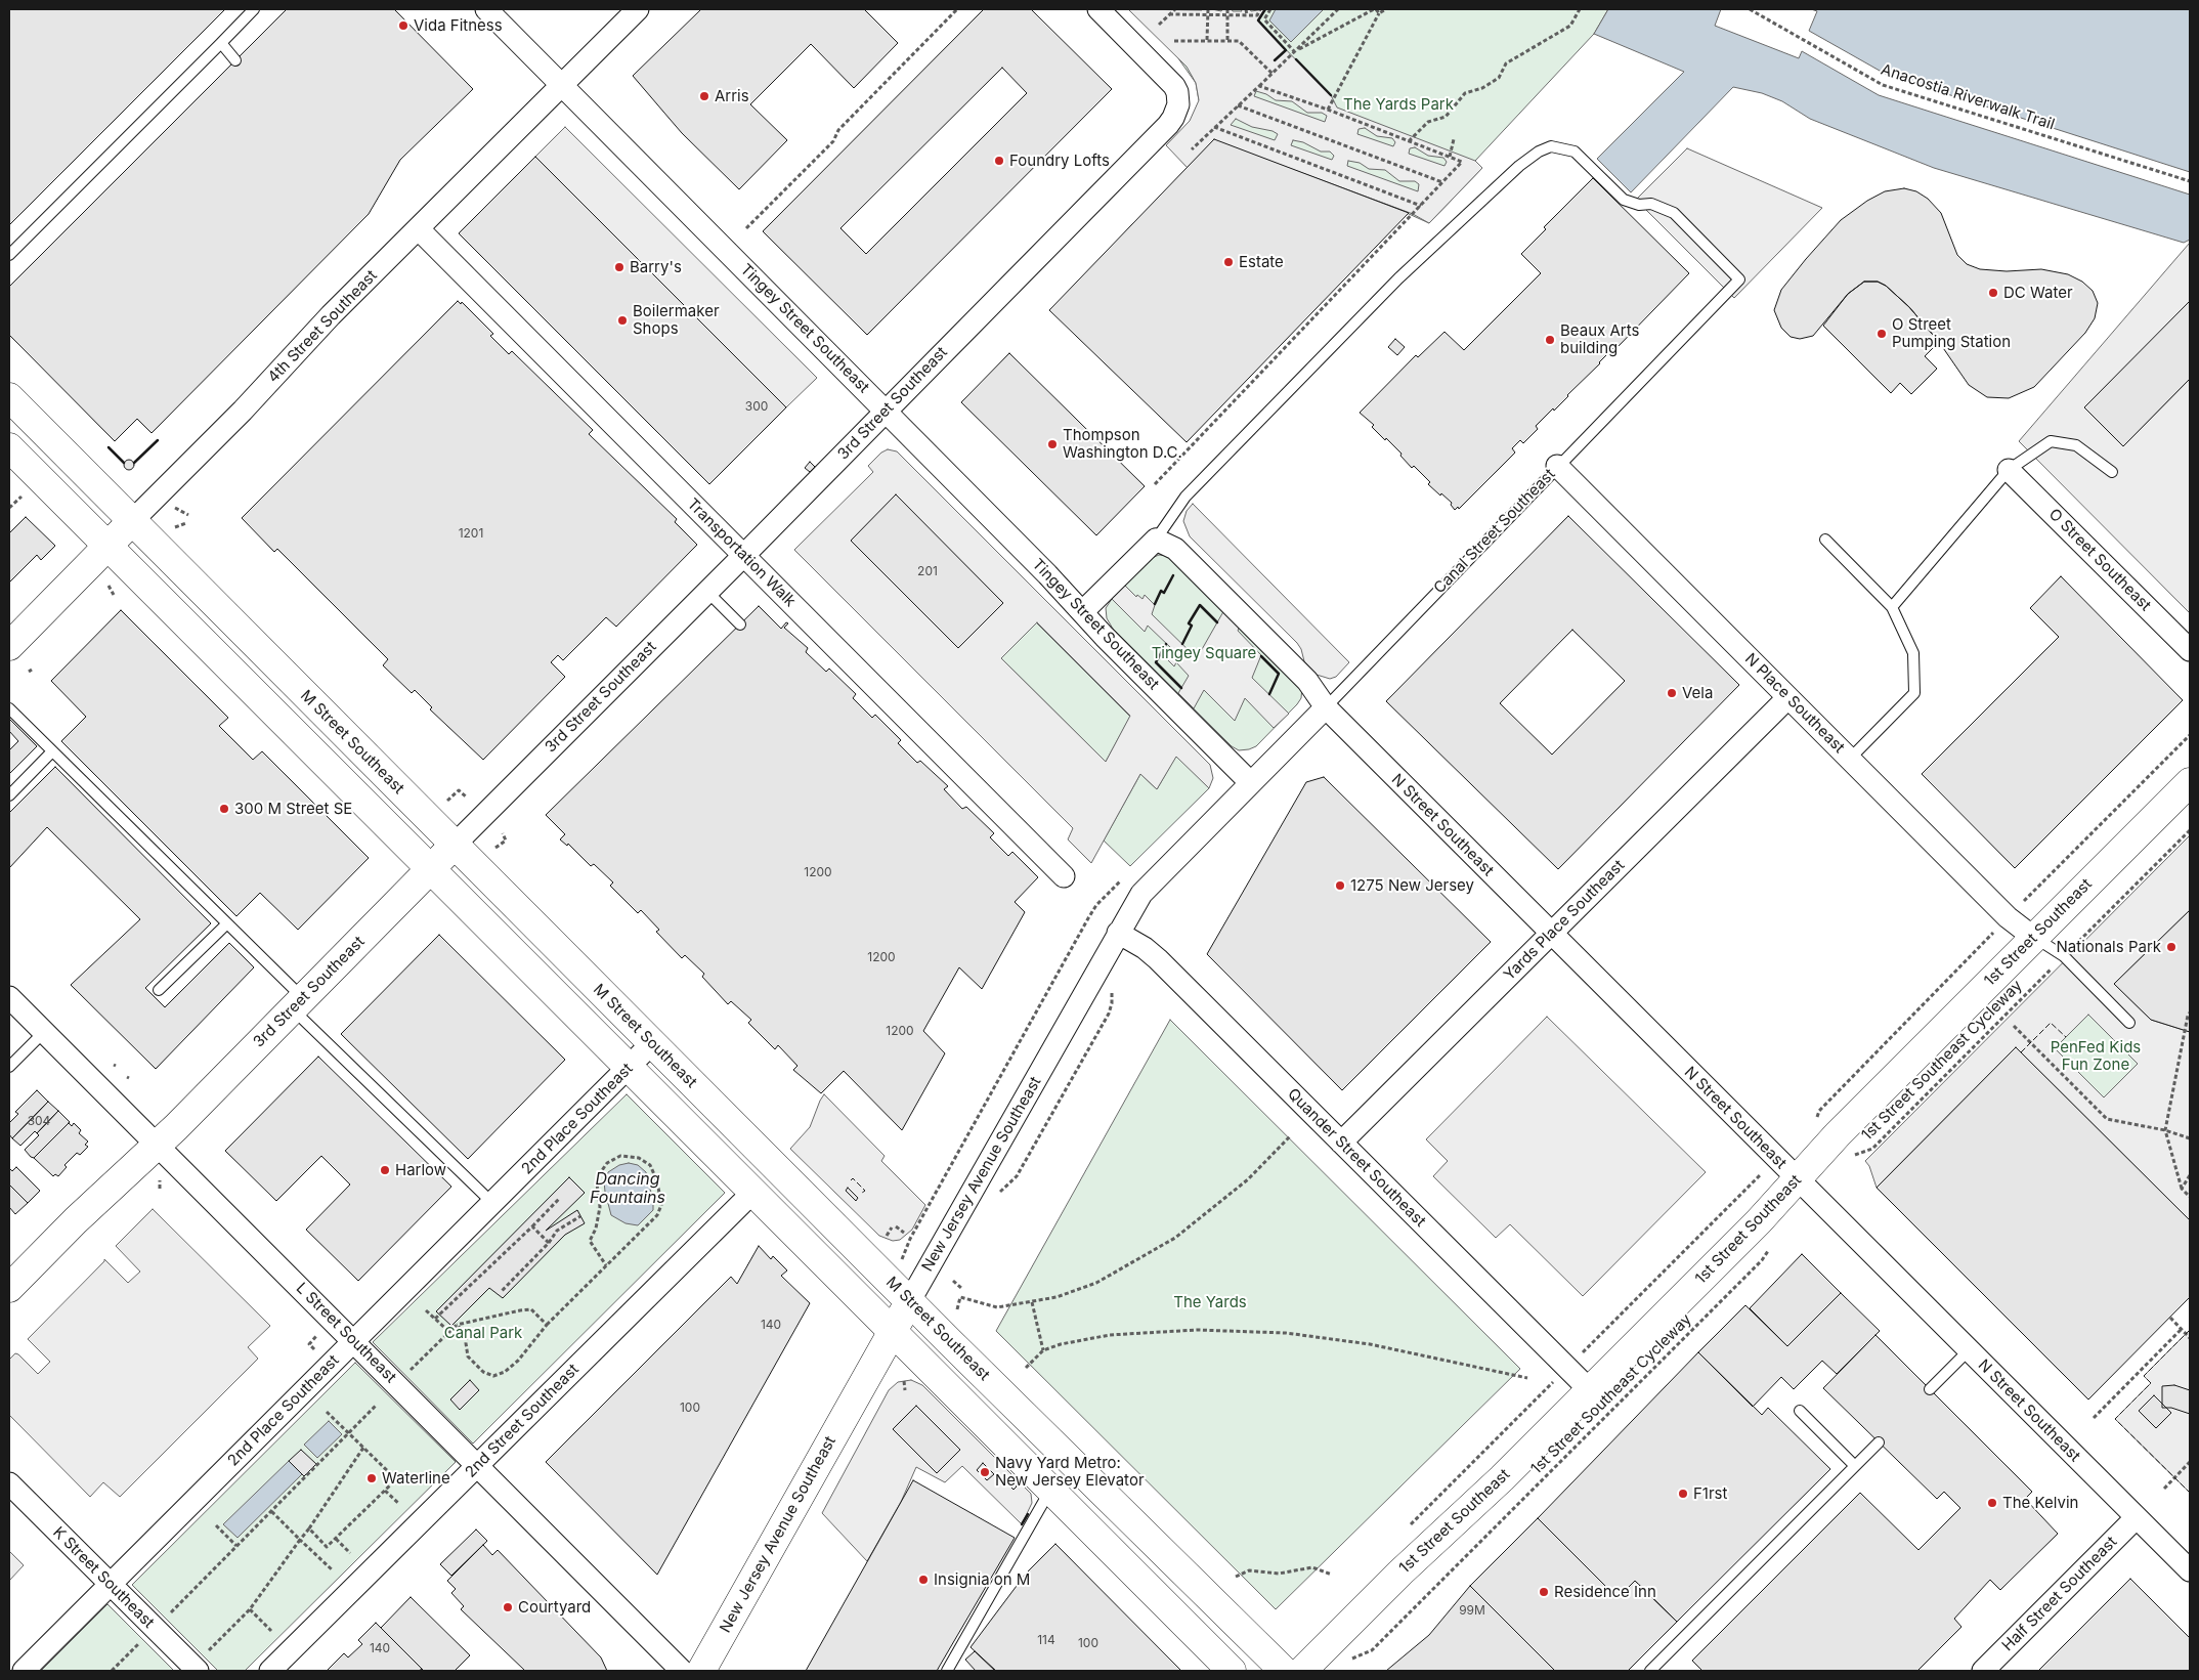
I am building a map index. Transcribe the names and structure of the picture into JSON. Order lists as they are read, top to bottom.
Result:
{
  "streets": {
    "main road": [
      "4th Street Southeast",
      "3rd Street Southeast",
      "M Street Southeast",
      "1st Street Southeast",
      "New Jersey Avenue Southeast"
    ],
    "street": [
      "Tingey Street Southeast",
      "Canal Street Southeast",
      "Transportation Walk",
      "O Street Southeast",
      "N Place Southeast",
      "N Street Southeast",
      "Yards Place Southeast",
      "2nd Place Southeast",
      "Quander Street Southeast",
      "L Street Southeast",
      "2nd Street Southeast",
      "K Street Southeast",
      "Half Street Southeast"
    ],
    "path": ["Anacostia Riverwalk Trail", "1st Street Southeast Cycleway"]
  },
  "crossings": [
    ["4th Street Southeast", "Tingey Street Southeast"],
    ["4th Street Southeast", "Transportation Walk"],
    ["4th Street Southeast", "M Street Southeast"],
    ["Tingey Street Southeast", "3rd Street Southeast"],
    ["Tingey Street Southeast", "Canal Street Southeast"],
    ["Tingey Street Southeast", "New Jersey Avenue Southeast"],
    ["3rd Street Southeast", "Transportation Walk"],
    ["3rd Street Southeast", "M Street Southeast"],
    ["3rd Street Southeast", "L Street Southeast"],
    ["Canal Street Southeast", "N Place Southeast"],
    ["Canal Street Southeast", "N Street Southeast"],
    ["Canal Street Southeast", "New Jersey Avenue Southeast"],
    ["N Place Southeast", "Yards Place Southeast"],
    ["N Place Southeast", "1st Street Southeast"],
    ["M Street Southeast", "2nd Place Southeast"],
    ["M Street Southeast", "New Jersey Avenue Southeast"],
    ["N Street Southeast", "Yards Place Southeast"],
    ["N Street Southeast", "1st Street Southeast"],
    ["N Street Southeast", "Half Street Southeast"],
    ["Yards Place Southeast", "Quander Street Southeast"],
    ["1st Street Southeast", "Quander Street Southeast"],
    ["2nd Place Southeast", "L Street Southeast"],
    ["2nd Place Southeast", "K Street Southeast"],
    ["Quander Street Southeast", "New Jersey Avenue Southeast"],
    ["L Street Southeast", "2nd Street Southeast"]
  ],
  "water": ["Dancing Fountains"],
  "parks": [
    "The Yards Park",
    "Tingey Square",
    "PenFed Kids Fun Zone",
    "The Yards",
    "Canal Park"
  ],
  "places": [
    "Vida Fitness",
    "Arris",
    "Foundry Lofts",
    "Estate",
    "Barry's",
    "DC Water",
    "Boilermaker Shops",
    "O Street Pumping Station",
    "Beaux Arts building",
    "Thompson Washington D.C.",
    "Vela",
    "300 M Street SE",
    "1275 New Jersey",
    "Nationals Park",
    "Harlow",
    "Navy Yard Metro: New Jersey Elevator",
    "Waterline",
    "F1rst",
    "The Kelvin",
    "Insignia on M",
    "Residence Inn",
    "Courtyard"
  ],
  "house_numbers": [
    "300",
    "1201",
    "201",
    "1200",
    "1200",
    "1200",
    "304",
    "140",
    "100",
    "99M",
    "114",
    "100",
    "140"
  ]
}
